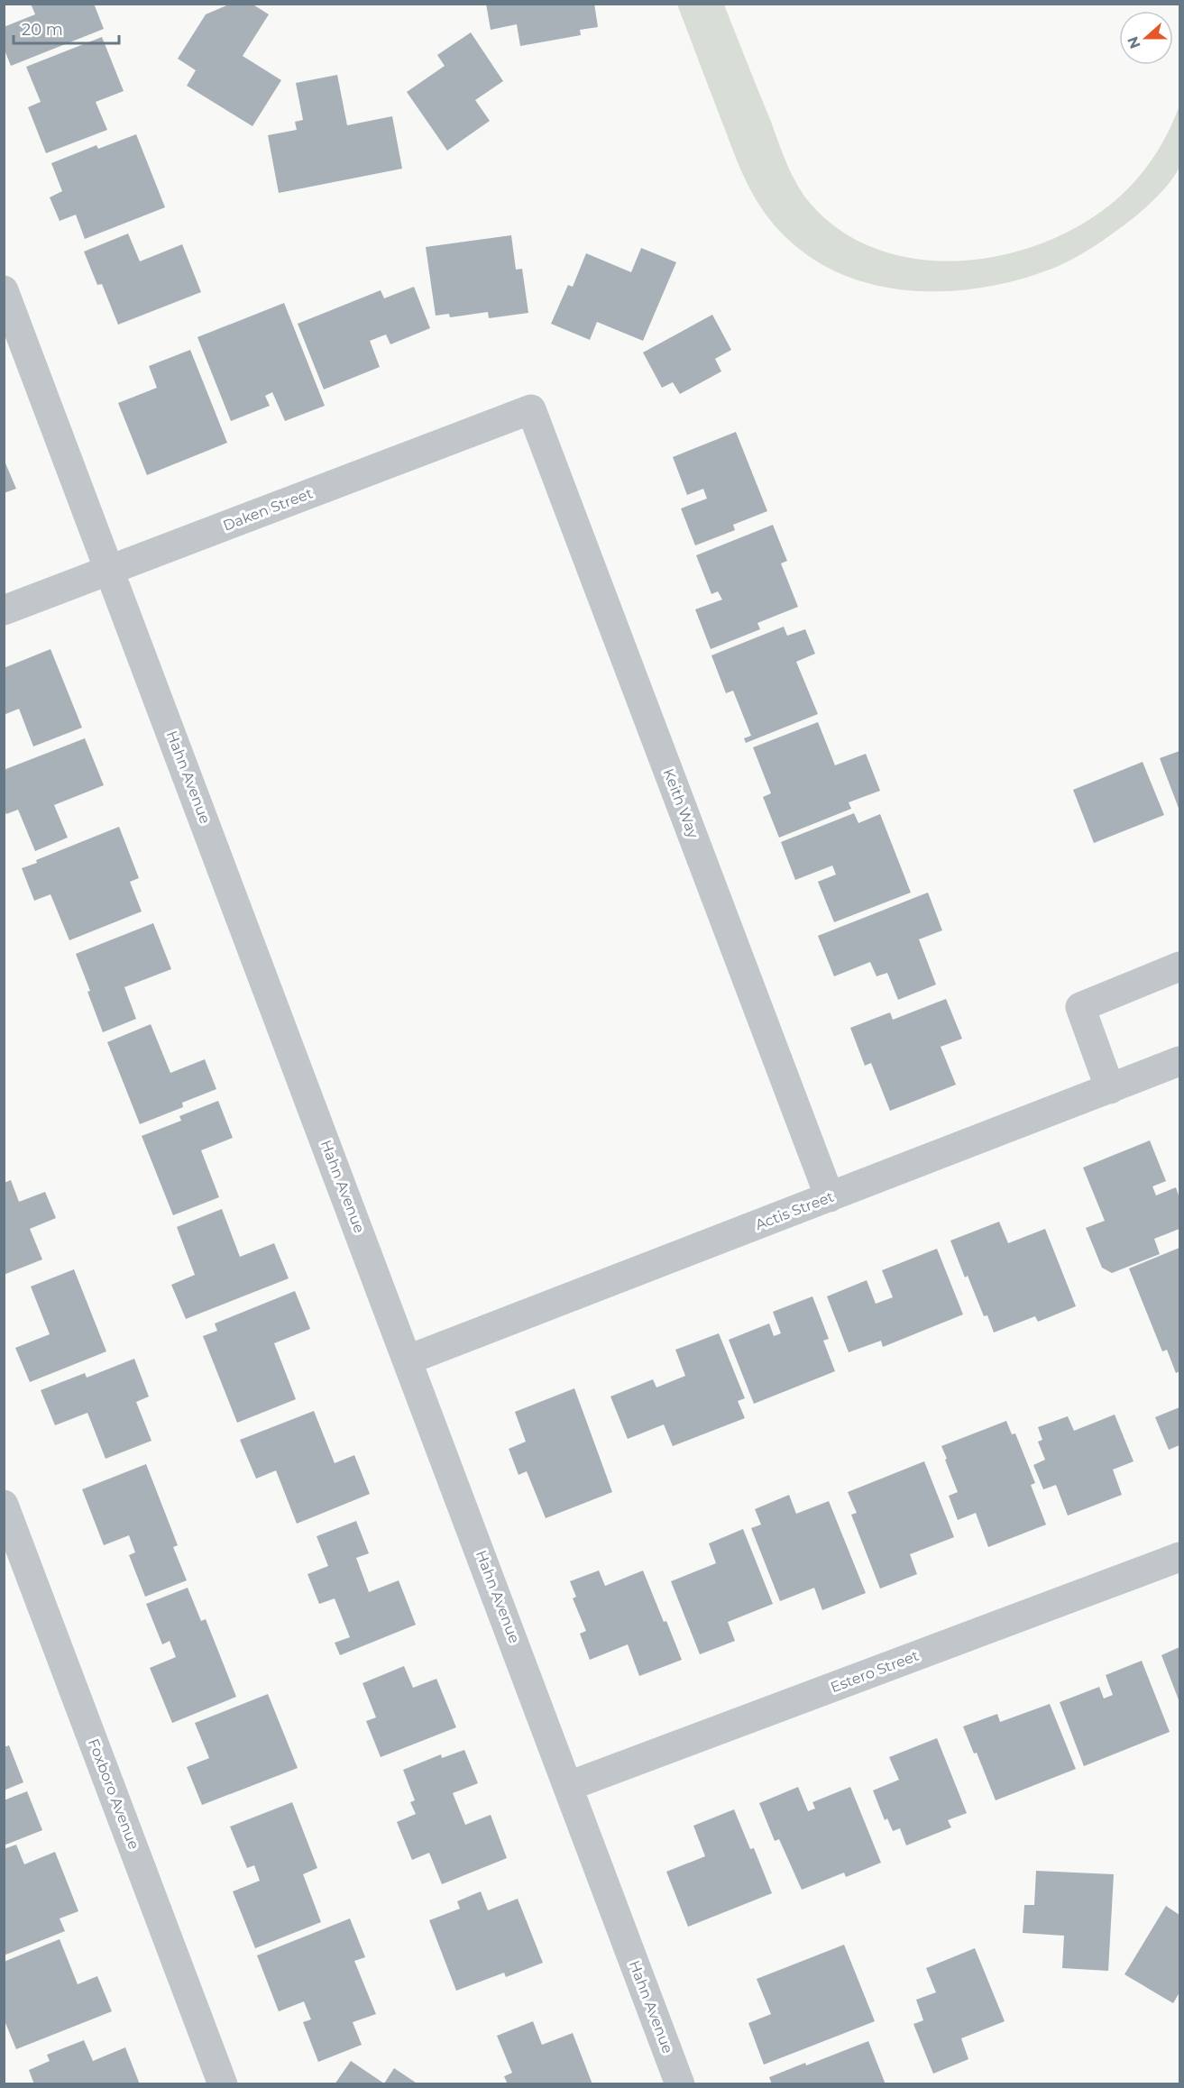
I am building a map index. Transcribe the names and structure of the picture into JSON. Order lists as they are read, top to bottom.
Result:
{
  "streets": {
    "street": [
      "Daken Street",
      "Hahn Avenue",
      "Keith Way",
      "Actis Street",
      "Estero Street",
      "Foxboro Avenue"
    ]
  },
  "crossings": [
    ["Daken Street", "Hahn Avenue"],
    ["Daken Street", "Keith Way"],
    ["Hahn Avenue", "Actis Street"],
    ["Hahn Avenue", "Estero Street"],
    ["Keith Way", "Actis Street"]
  ],
  "scale_bar": "20 m",
  "north": "left"
}
